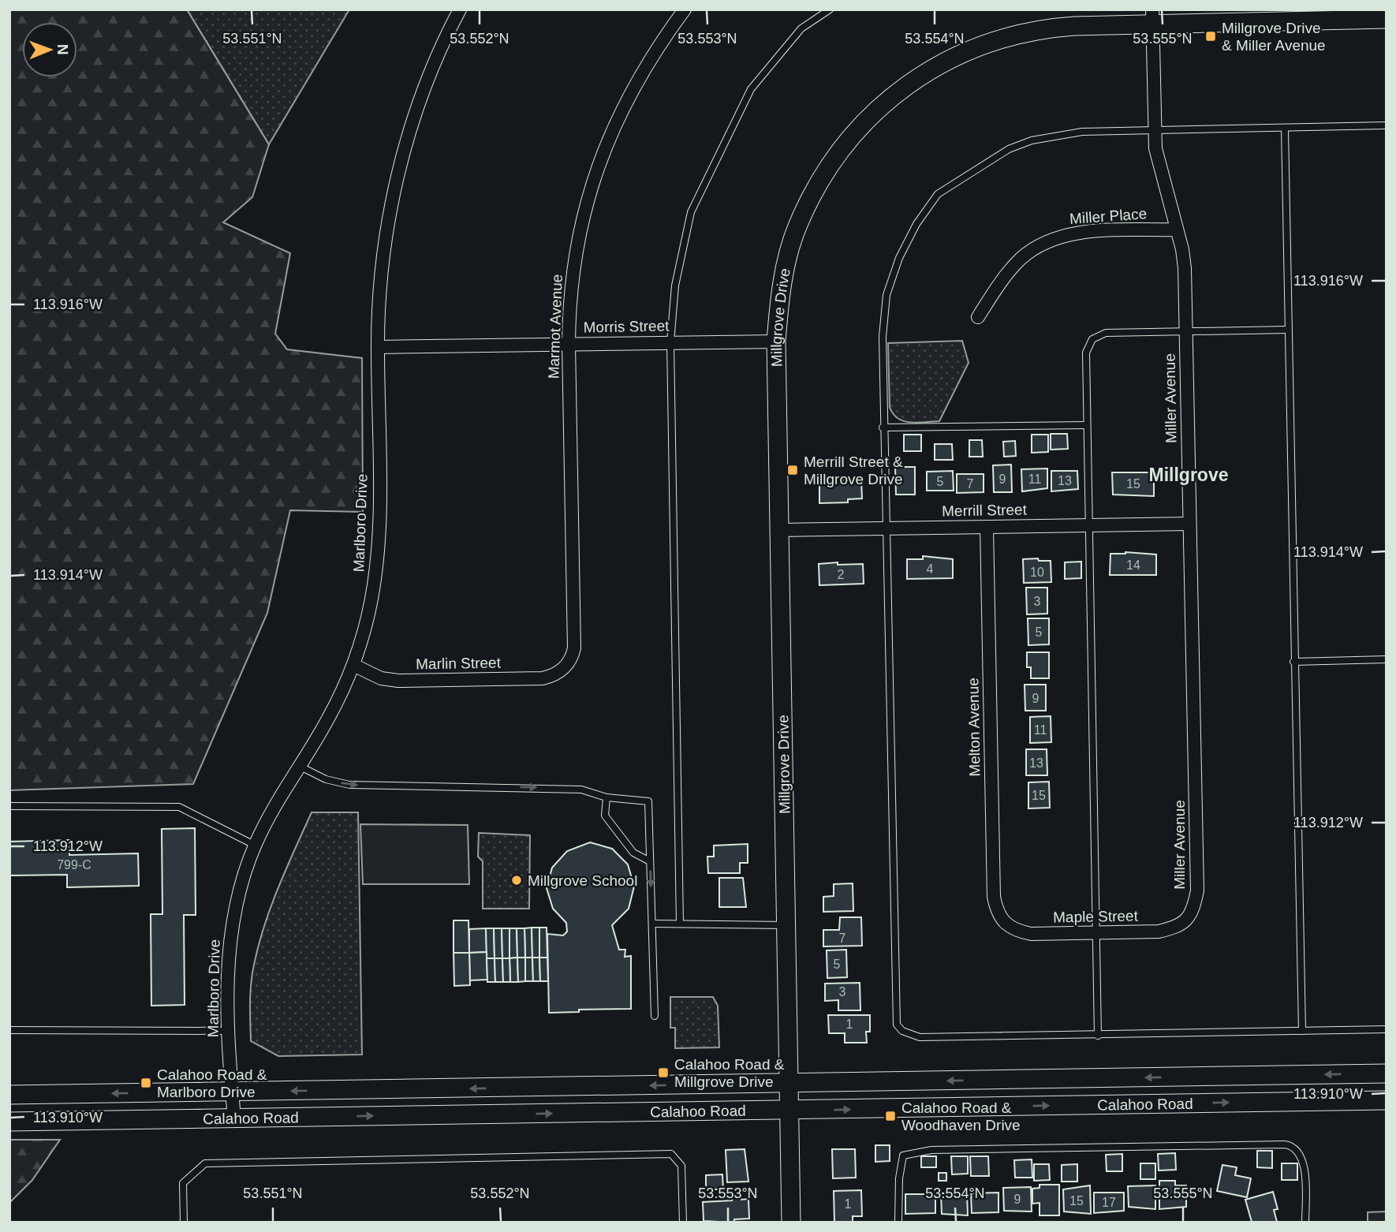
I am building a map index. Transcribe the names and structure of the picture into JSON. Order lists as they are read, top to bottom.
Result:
{
  "streets": {
    "main road": ["Millgrove Drive", "Calahoo Road"],
    "street": [
      "Miller Place",
      "Marmot Avenue",
      "Morris Street",
      "Miller Avenue",
      "Merrill Street",
      "Marlboro Drive",
      "Marlin Street",
      "Melton Avenue",
      "Maple Street"
    ]
  },
  "crossings": [
    ["Miller Place", "Miller Avenue"],
    ["Millgrove Drive", "Morris Street"],
    ["Millgrove Drive", "Miller Avenue"],
    ["Millgrove Drive", "Merrill Street"],
    ["Millgrove Drive", "Calahoo Road"],
    ["Marmot Avenue", "Morris Street"],
    ["Marmot Avenue", "Marlin Street"],
    ["Morris Street", "Marlboro Drive"],
    ["Miller Avenue", "Merrill Street"],
    ["Miller Avenue", "Maple Street"],
    ["Merrill Street", "Melton Avenue"],
    ["Marlboro Drive", "Marlin Street"],
    ["Marlboro Drive", "Calahoo Road"],
    ["Melton Avenue", "Maple Street"]
  ],
  "districts": ["Millgrove"],
  "places": {
    "transit": [
      "Millgrove Drive & Miller Avenue",
      "Merrill Street & Millgrove Drive",
      "Calahoo Road & Millgrove Drive",
      "Calahoo Road & Marlboro Drive",
      "Calahoo Road & Woodhaven Drive"
    ],
    "other": ["Millgrove School"]
  },
  "house_numbers": [
    "9",
    "11",
    "13",
    "5",
    "7",
    "15",
    "14",
    "4",
    "10",
    "2",
    "3",
    "5",
    "9",
    "11",
    "13",
    "15",
    "799-C",
    "7",
    "5",
    "3",
    "1",
    "9",
    "15",
    "17",
    "1"
  ],
  "north": "right",
  "coordinates": [
    "53.551°N",
    "53.552°N",
    "53.553°N",
    "53.554°N",
    "53.555°N",
    "113.916°W",
    "113.914°W",
    "113.912°W",
    "113.910°W"
  ]
}
